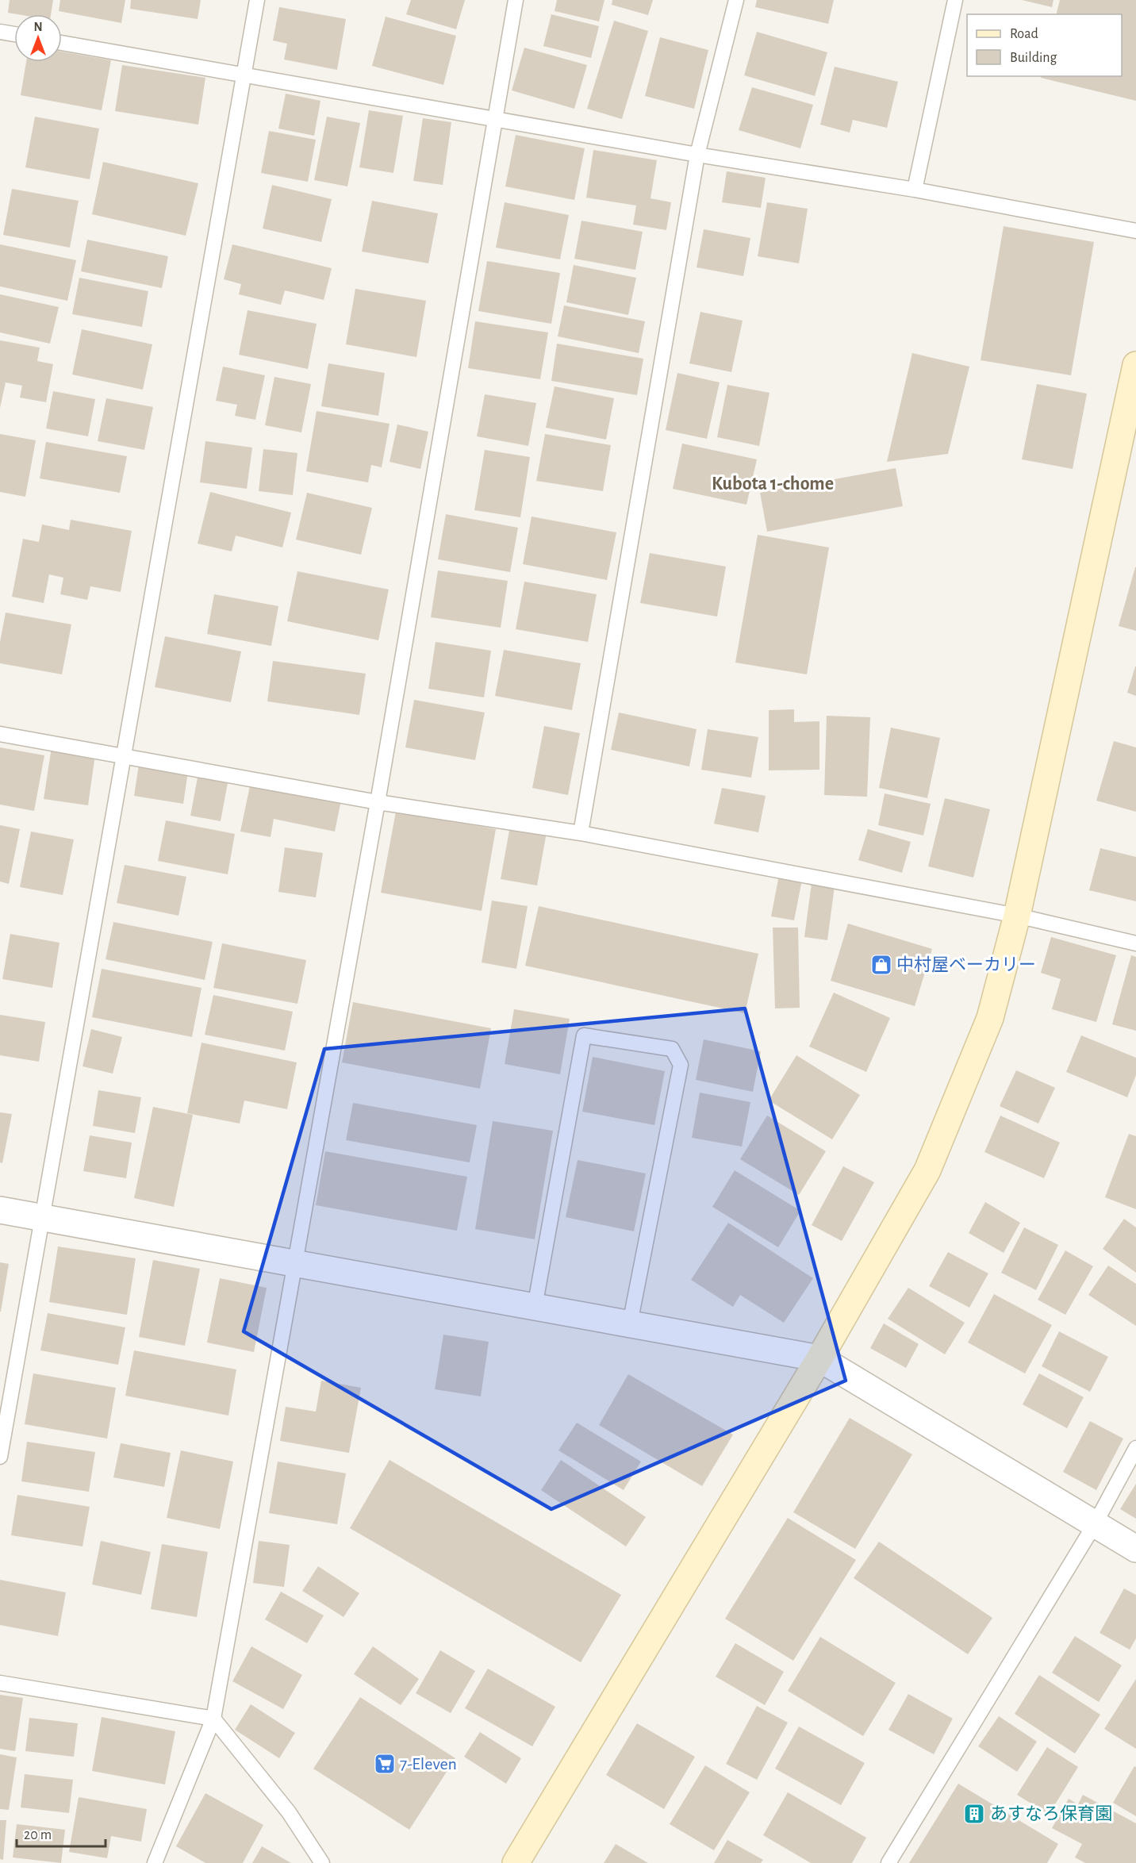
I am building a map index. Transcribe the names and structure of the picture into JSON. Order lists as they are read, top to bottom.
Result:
{
  "districts": ["Kubota 1-chome"],
  "places": {
    "shop": ["中村屋ベーカリー"],
    "supermarket": ["7-Eleven"],
    "building": ["あすなろ保育園"]
  },
  "legend": ["Road", "Building"],
  "scale_bar": "20 m",
  "north": "top"
}
